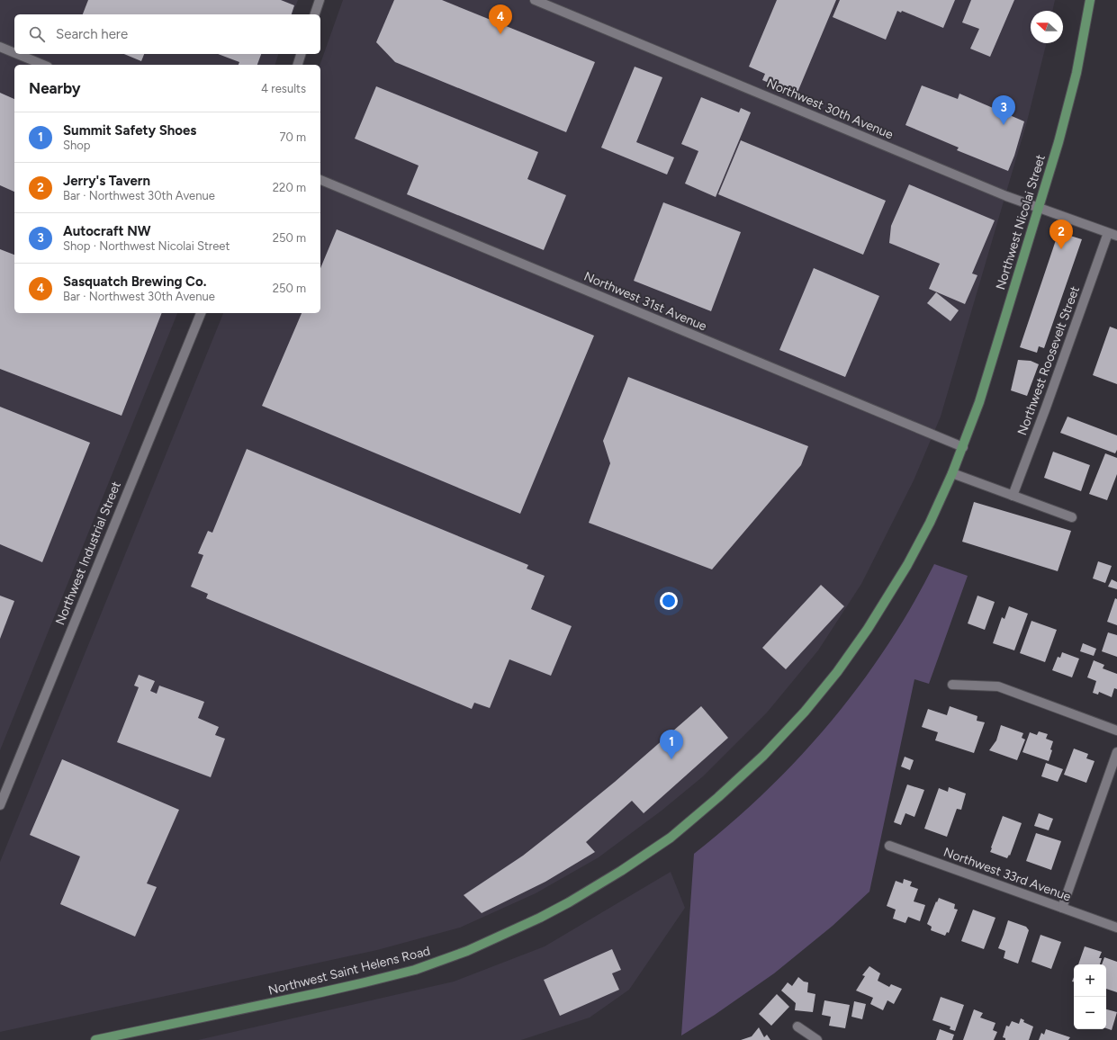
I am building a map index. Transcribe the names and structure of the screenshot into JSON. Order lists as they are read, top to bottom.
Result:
{
  "streets": {
    "main road": ["Northwest Nicolai Street", "Northwest Saint Helens Road"],
    "street": [
      "Northwest 30th Avenue",
      "Northwest 31st Avenue",
      "Northwest Roosevelt Street",
      "Northwest Industrial Street",
      "Northwest 33rd Avenue"
    ]
  },
  "crossings": [
    ["Northwest 30th Avenue", "Northwest Nicolai Street"],
    ["Northwest 30th Avenue", "Northwest Roosevelt Street"],
    ["Northwest Nicolai Street", "Northwest 31st Avenue"],
    ["Northwest Nicolai Street", "Northwest Saint Helens Road"],
    ["Northwest 31st Avenue", "Northwest Saint Helens Road"]
  ],
  "north": "left",
  "page": {
    "pins": [
      "4",
      "3",
      "2",
      "1"
    ],
    "search": "Search here",
    "heading": ["Nearby", "4 results"],
    "list": [
      {
        "mark": "1",
        "name": "Summit Safety Shoes",
        "note": "Shop",
        "value": "70 m"
      },
      {
        "mark": "2",
        "name": "Jerry's Tavern",
        "note": "Bar · Northwest 30th Avenue",
        "value": "220 m"
      },
      {
        "mark": "3",
        "name": "Autocraft NW",
        "note": "Shop · Northwest Nicolai Street",
        "value": "250 m"
      },
      {
        "mark": "4",
        "name": "Sasquatch Brewing Co.",
        "note": "Bar · Northwest 30th Avenue",
        "value": "250 m"
      }
    ],
    "map_buttons": ["+", "−"]
  }
}
